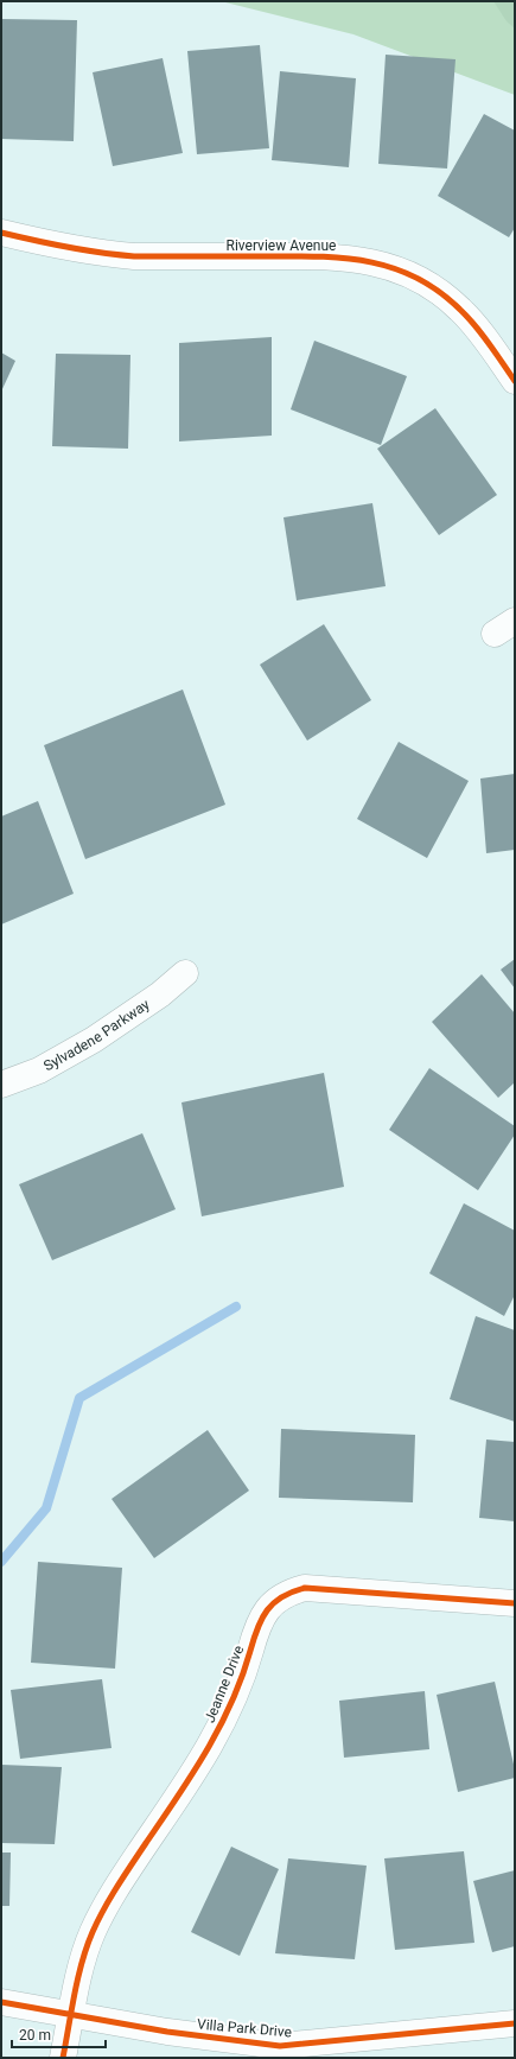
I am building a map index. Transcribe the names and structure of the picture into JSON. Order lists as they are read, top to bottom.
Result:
{
  "streets": {
    "street": [
      "Riverview Avenue",
      "Sylvadene Parkway",
      "Jeanne Drive",
      "Villa Park Drive"
    ]
  },
  "crossings": [
    ["Jeanne Drive", "Villa Park Drive"]
  ],
  "scale_bar": "20 m"
}
